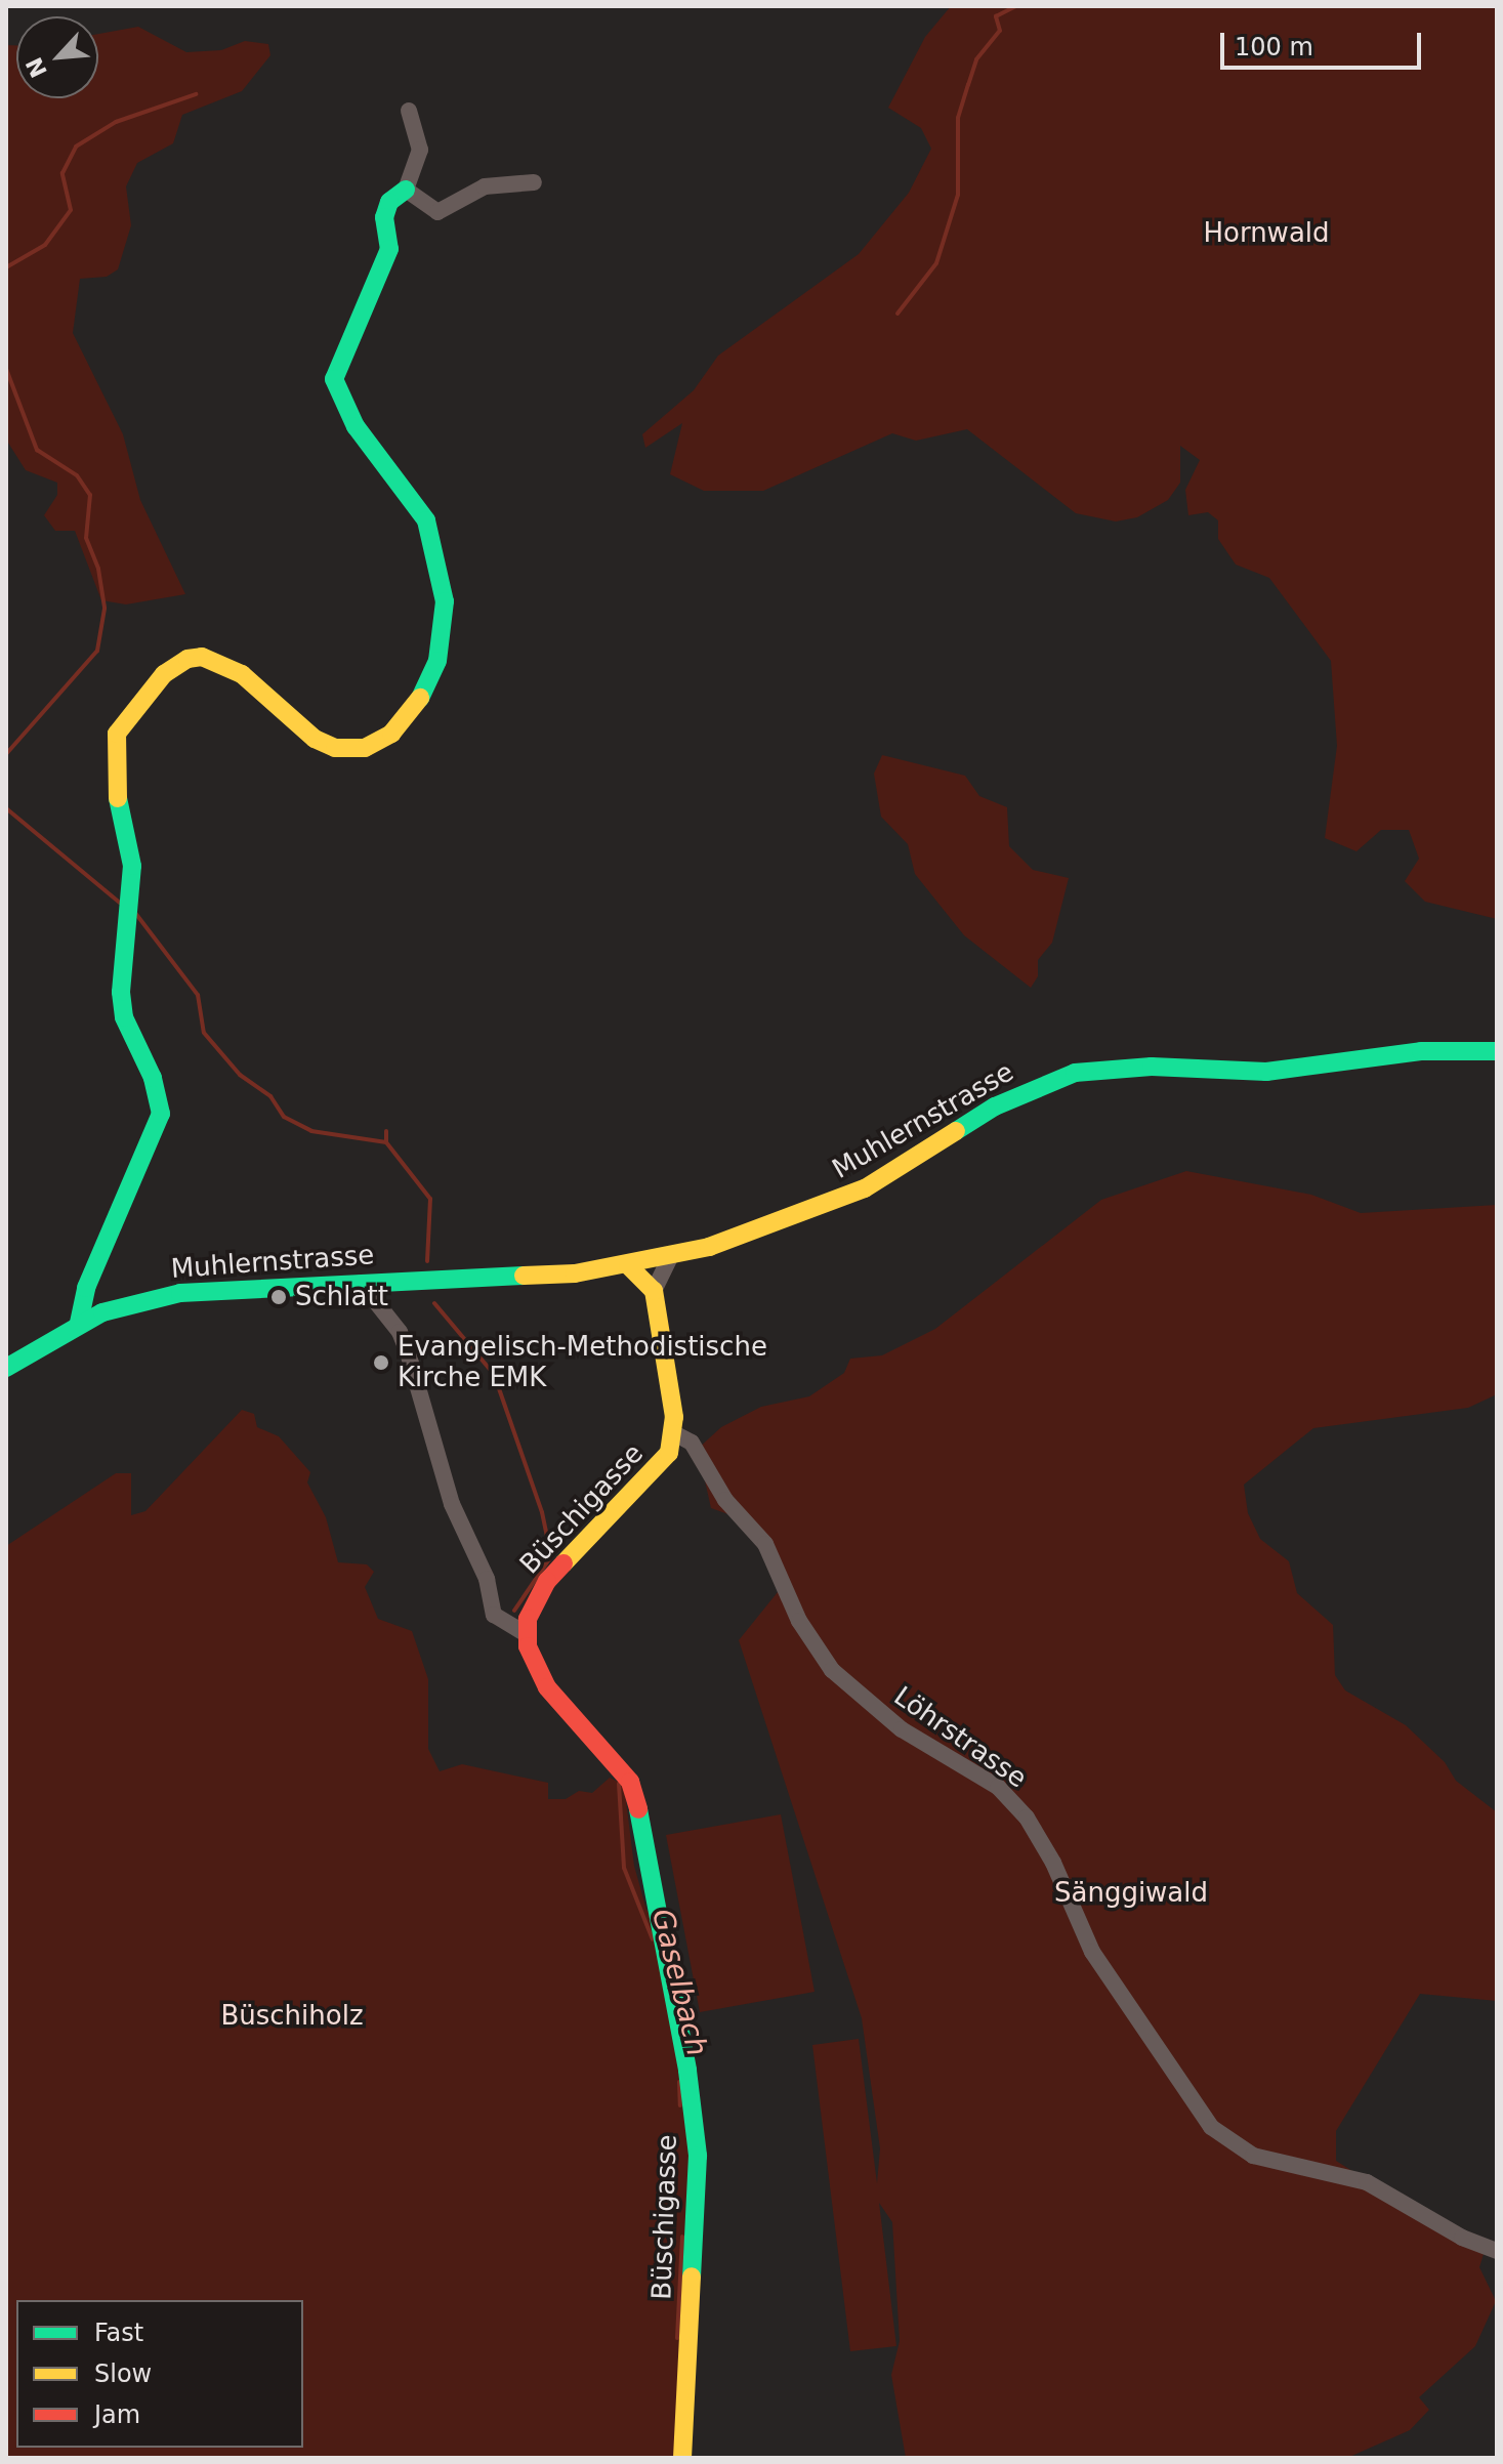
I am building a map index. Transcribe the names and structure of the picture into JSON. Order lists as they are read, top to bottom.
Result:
{
  "streets": {
    "street": ["Muhlernstrasse", "Büschigasse", "Löhrstrasse"]
  },
  "crossings": [
    ["Büschigasse", "Löhrstrasse"]
  ],
  "water": ["Gaselbach"],
  "parks": ["Hornwald", "Sänggiwald", "Büschiholz"],
  "places": ["Schlatt", "Evangelisch-Methodistische Kirche EMK"],
  "legend": ["Fast", "Slow", "Jam"],
  "scale_bar": "100 m",
  "north": "bottom left"
}
